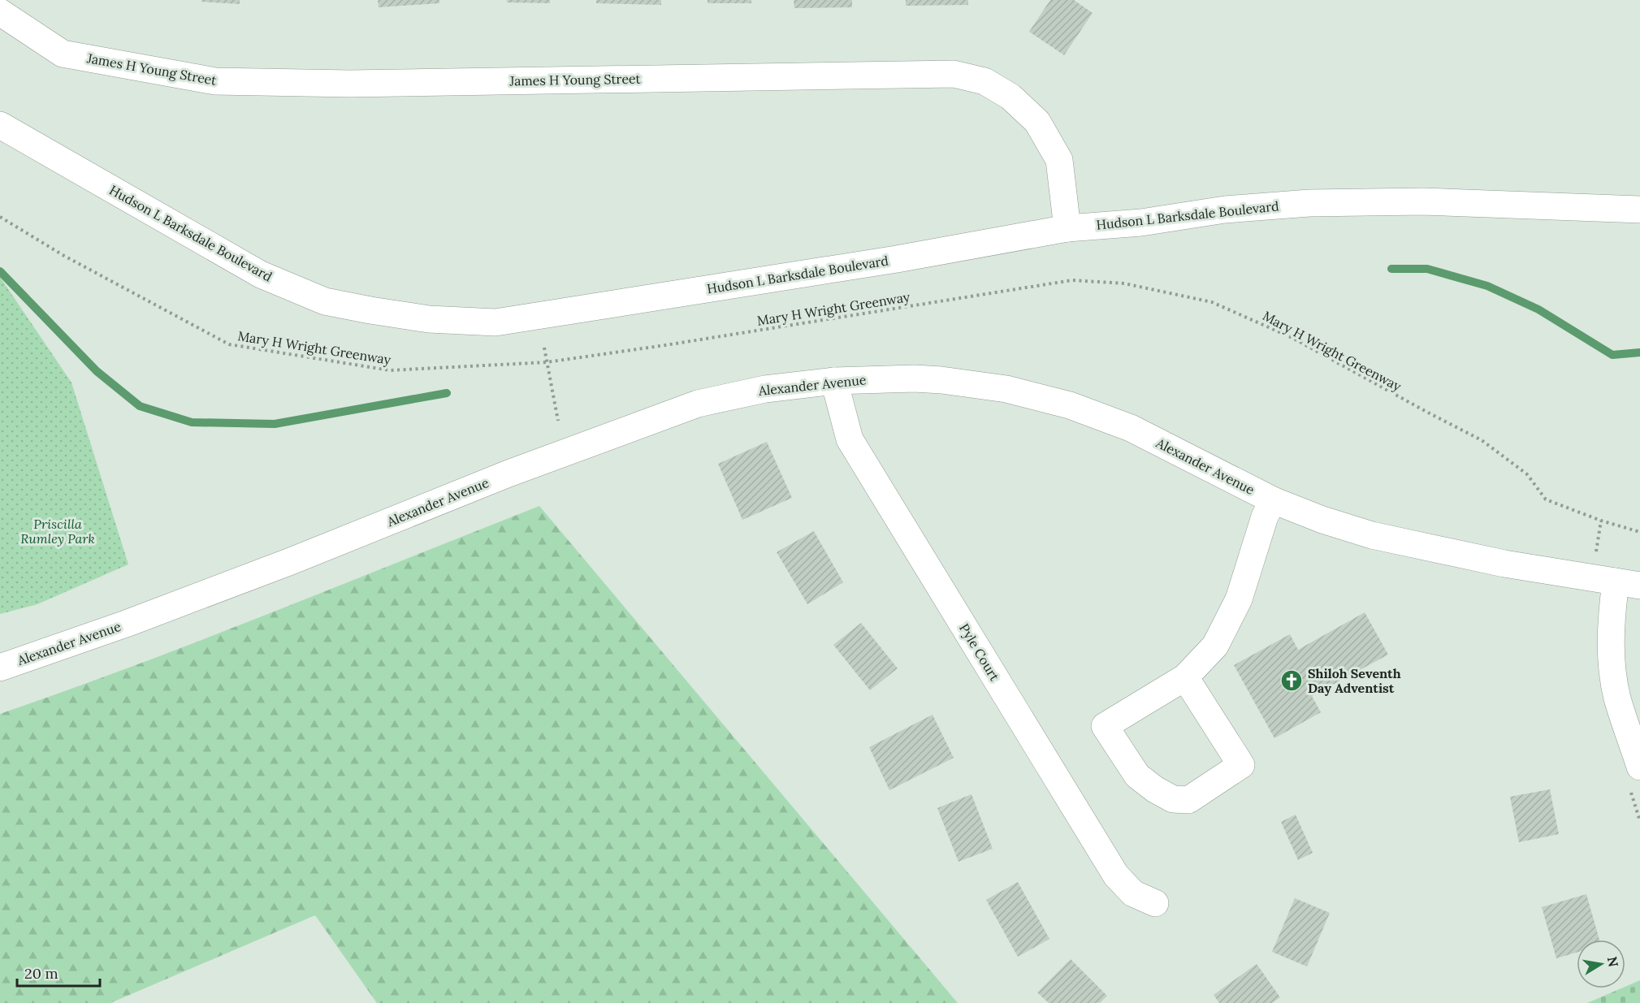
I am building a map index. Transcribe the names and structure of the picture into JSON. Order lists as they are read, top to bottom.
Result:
{
  "streets": {
    "street": [
      "James H Young Street",
      "Hudson L Barksdale Boulevard",
      "Alexander Avenue",
      "Pyle Court"
    ],
    "path": ["Mary H Wright Greenway"]
  },
  "crossings": [
    ["James H Young Street", "Hudson L Barksdale Boulevard"],
    ["Alexander Avenue", "Pyle Court"]
  ],
  "parks": ["Priscilla Rumley Park"],
  "places": {
    "church": ["Shiloh Seventh Day Adventist"]
  },
  "scale_bar": "20 m",
  "north": "right"
}
